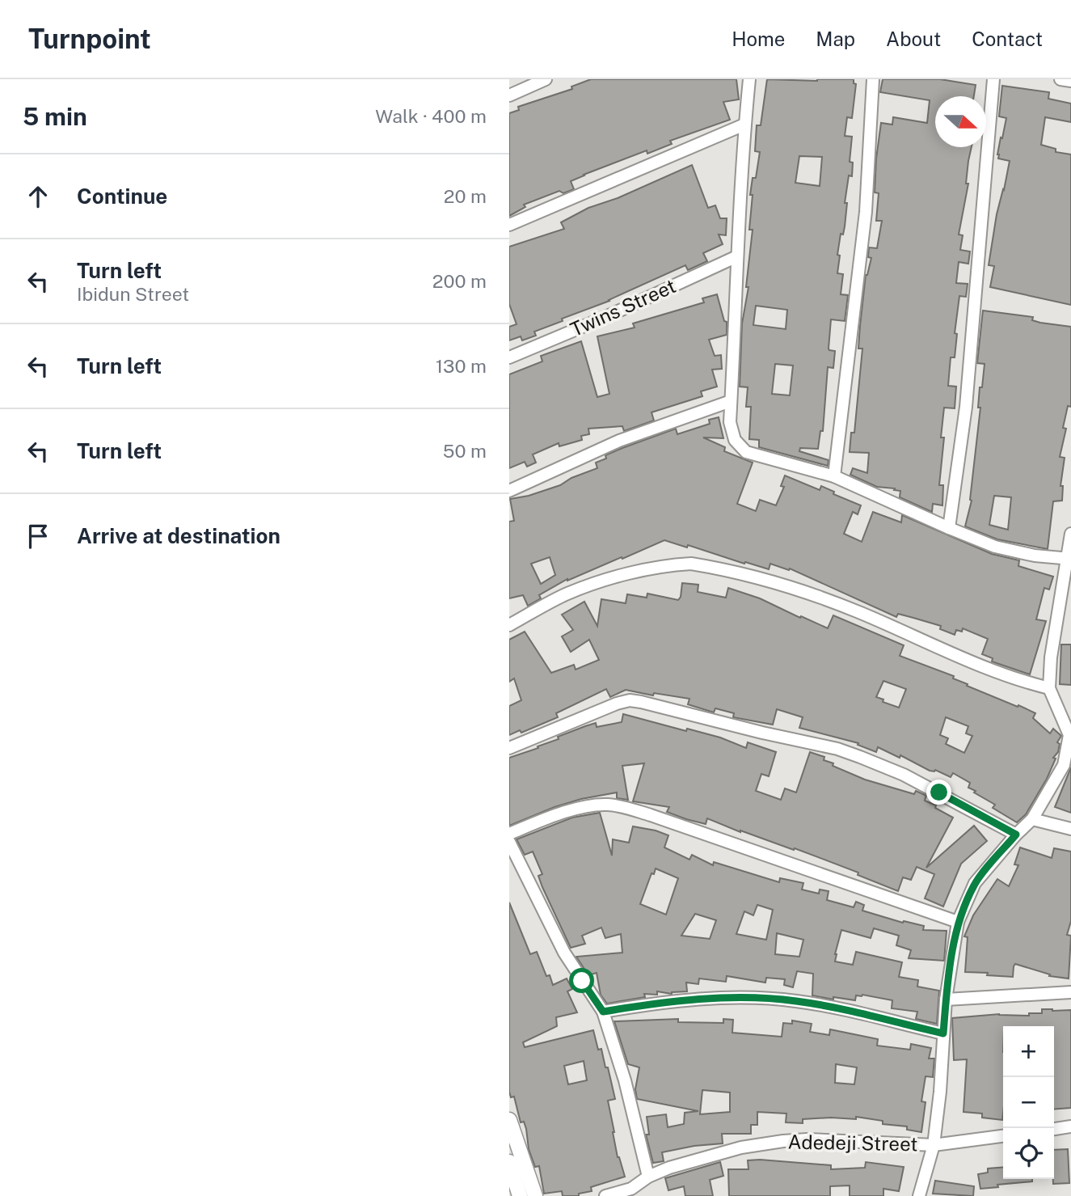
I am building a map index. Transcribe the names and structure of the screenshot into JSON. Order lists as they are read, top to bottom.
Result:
{
  "streets": {
    "street": ["Twins Street", "Adedeji Street"]
  },
  "north": "right",
  "page": {
    "header": "Turnpoint",
    "nav": [
      "Home",
      "Map",
      "About",
      "Contact"
    ],
    "heading": ["5 min", "Walk · 400 m"],
    "list": [
      ["Continue", "20 m"],
      ["Turn left", "Ibidun Street", "200 m"],
      ["Turn left", "130 m"],
      ["Turn left", "50 m"],
      "Arrive at destination"
    ],
    "map_buttons": ["+", "−"]
  }
}
